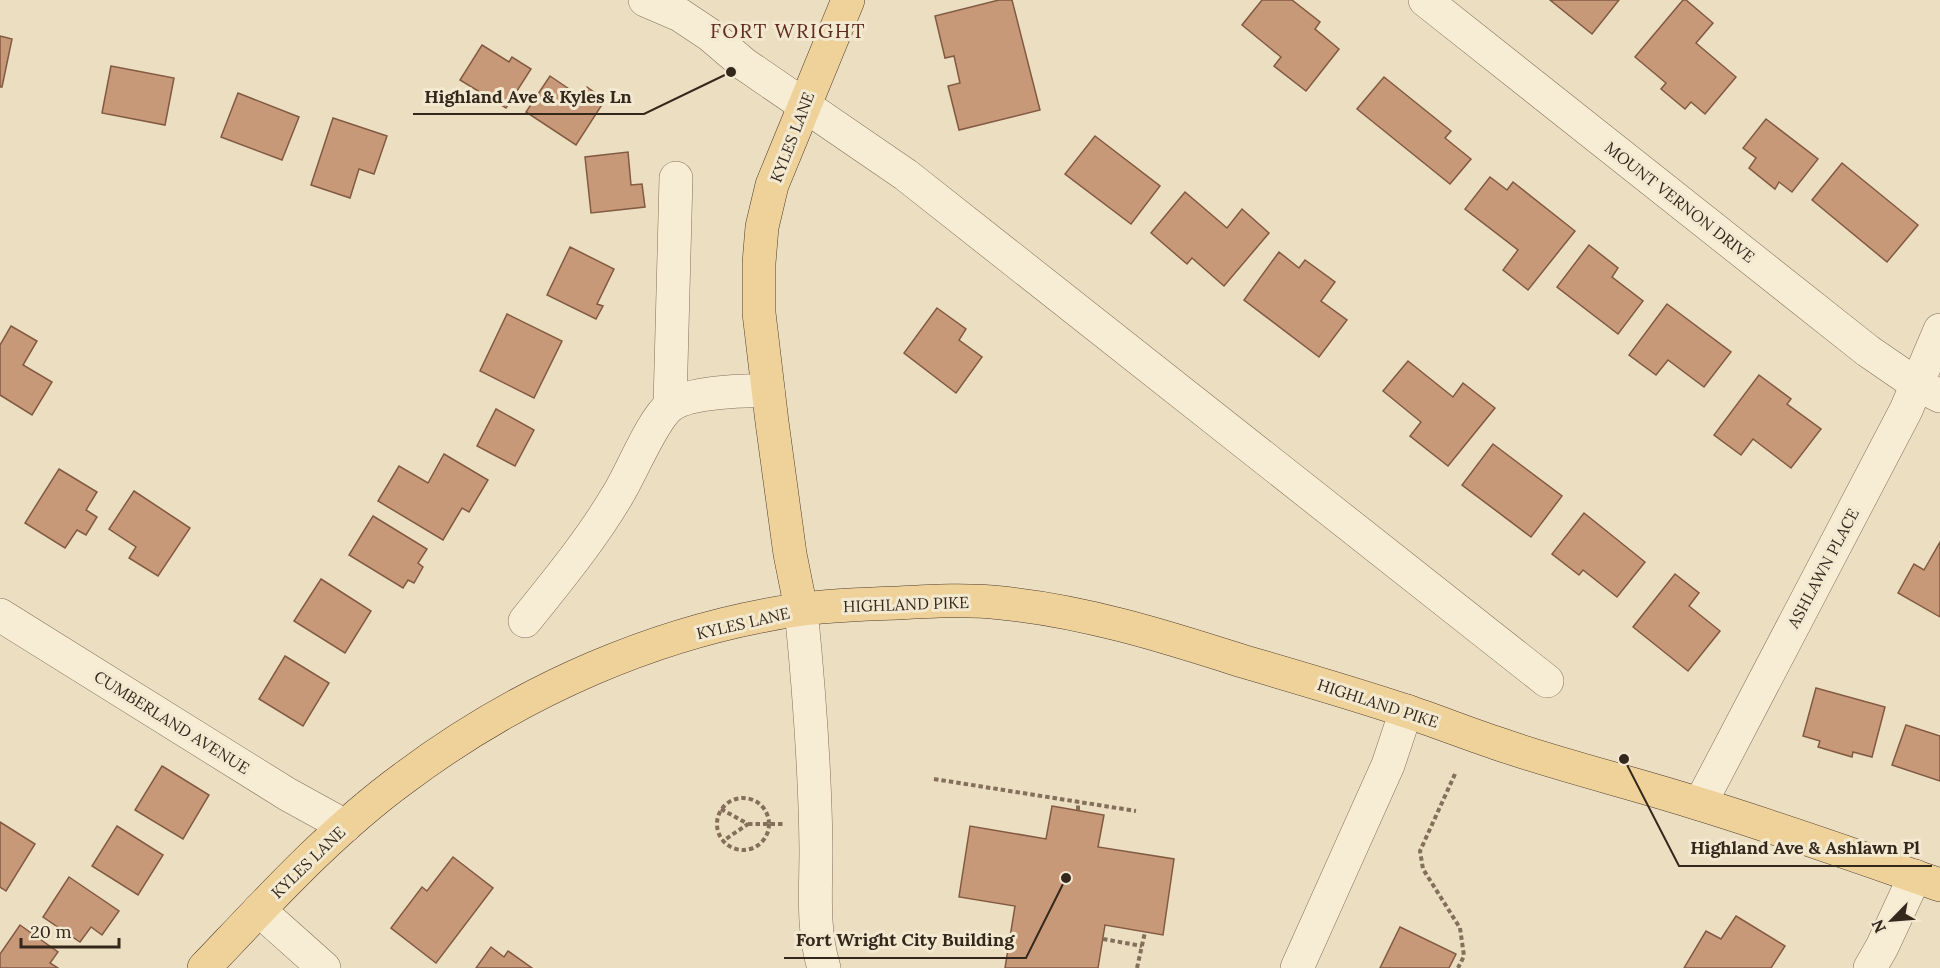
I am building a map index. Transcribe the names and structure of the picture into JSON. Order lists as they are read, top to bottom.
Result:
{
  "streets": {
    "main road": ["KYLES LANE", "HIGHLAND PIKE"],
    "street": ["MOUNT VERNON DRIVE", "ASHLAWN PLACE", "CUMBERLAND AVENUE"]
  },
  "crossings": [
    ["KYLES LANE", "HIGHLAND PIKE"],
    ["KYLES LANE", "CUMBERLAND AVENUE"],
    ["MOUNT VERNON DRIVE", "ASHLAWN PLACE"],
    ["ASHLAWN PLACE", "HIGHLAND PIKE"]
  ],
  "districts": ["FORT WRIGHT"],
  "places": ["Highland Ave & Kyles Ln", "Highland Ave & Ashlawn Pl", "Fort Wright City Building"],
  "scale_bar": "20 m",
  "north": "bottom left"
}
